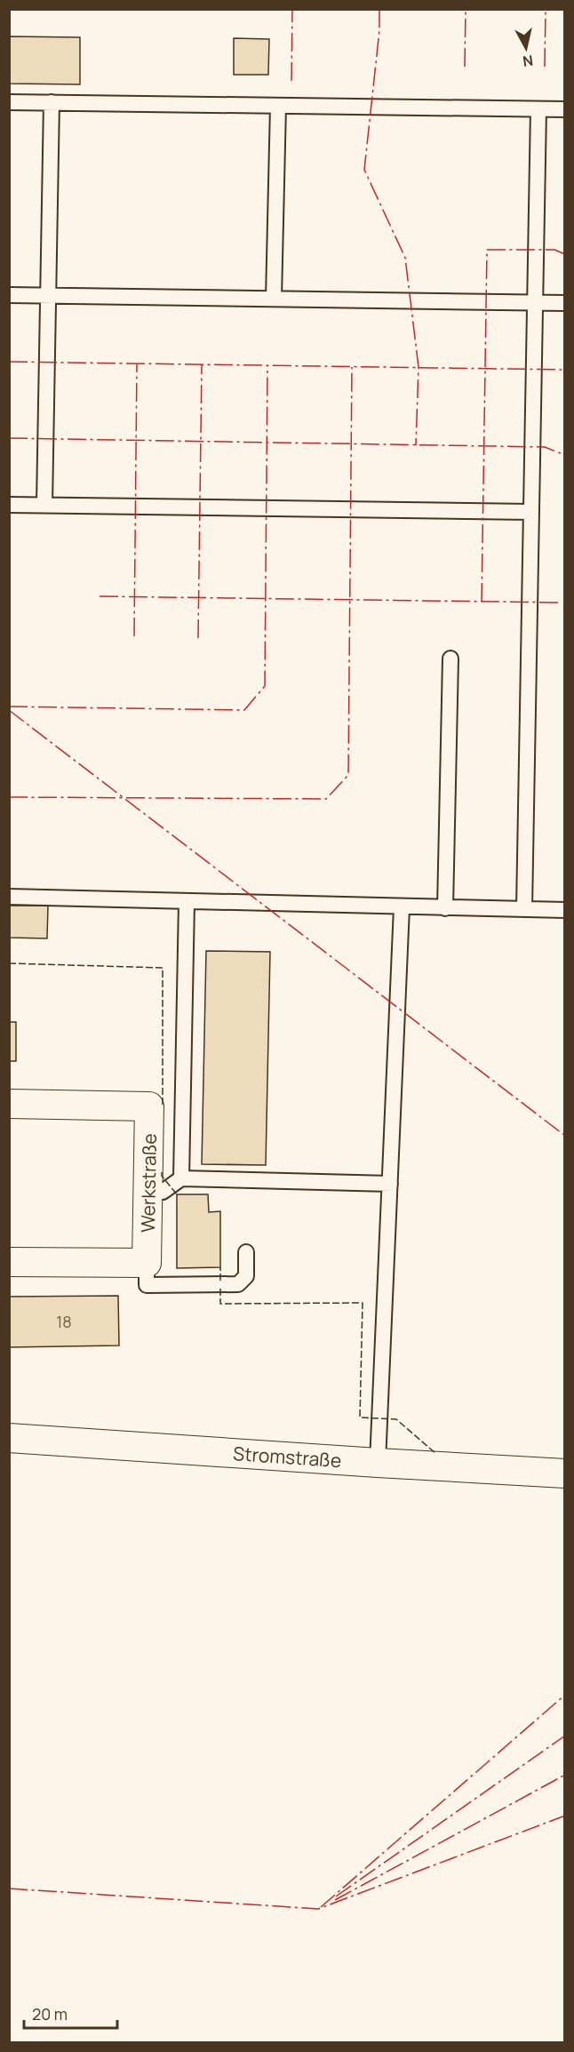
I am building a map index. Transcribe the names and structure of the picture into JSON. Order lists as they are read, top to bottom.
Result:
{
  "streets": {
    "street": ["Werkstraße", "Stromstraße"]
  },
  "house_numbers": ["18"],
  "scale_bar": "20 m",
  "north": "bottom"
}
